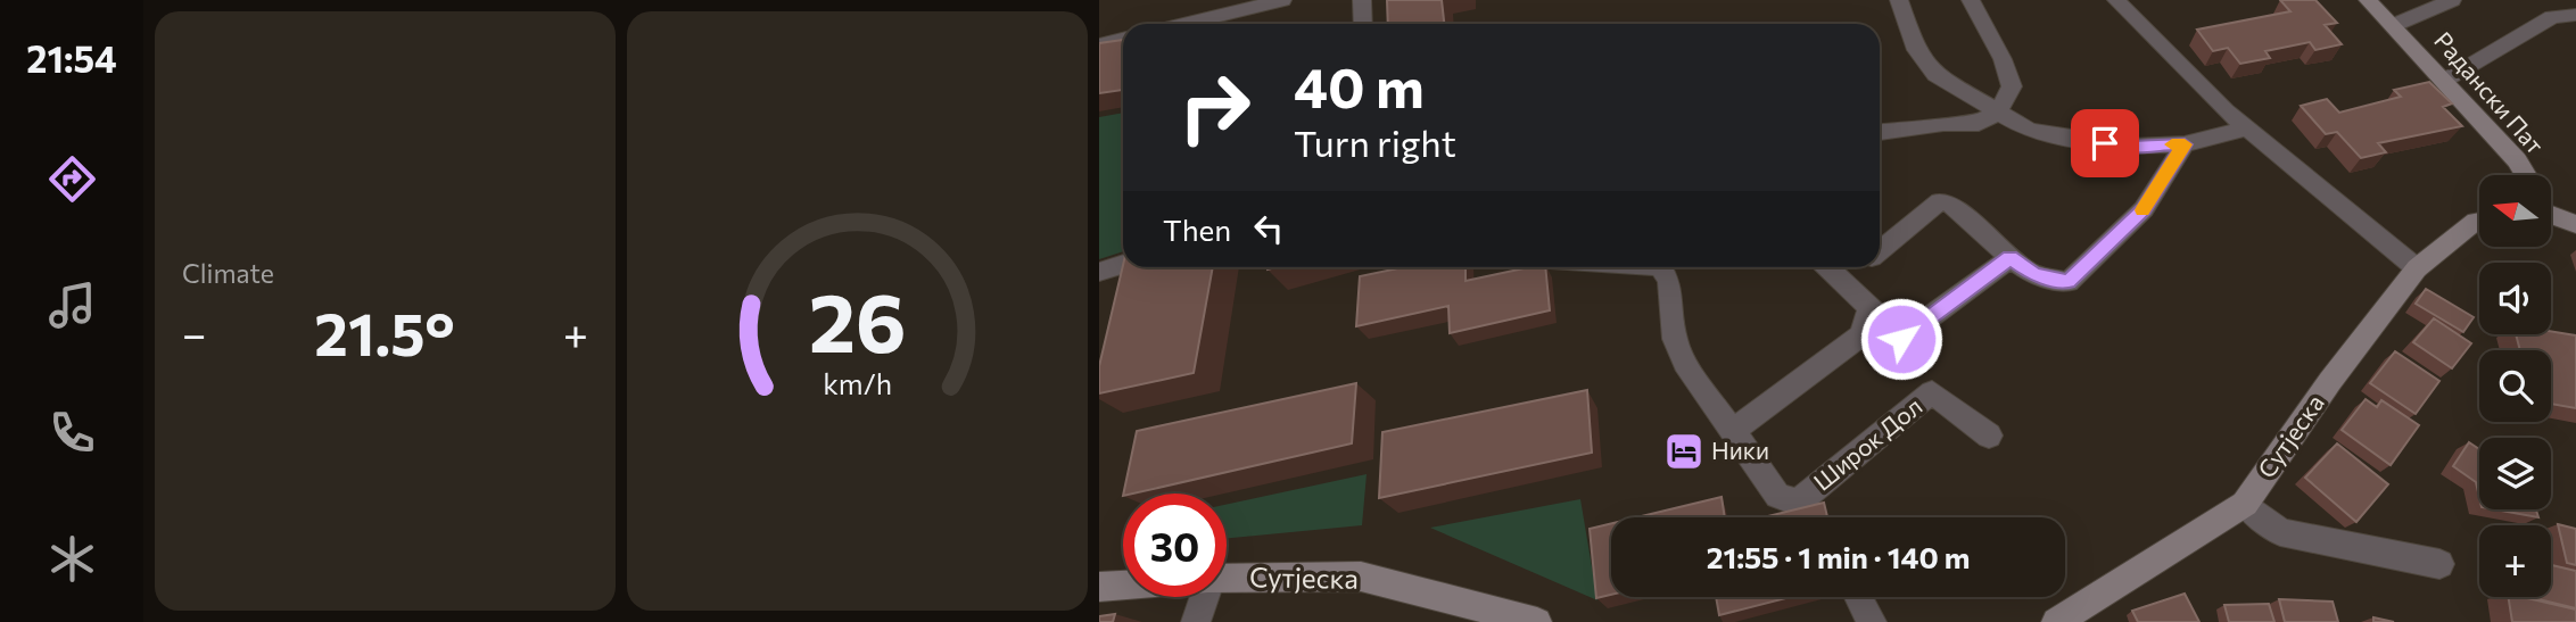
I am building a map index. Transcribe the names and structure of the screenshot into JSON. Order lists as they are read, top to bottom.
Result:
{
  "streets": {
    "street": ["Радански Пат", "Сутјеска", "Широк Дол"]
  },
  "places": {
    "hotel": ["Ники"]
  },
  "north": "left",
  "page": {
    "tabs": "21:54",
    "tile": "Climate",
    "turn": ["40 m", "Turn right"],
    "map_buttons": "+",
    "then": "Then",
    "heat": ["−", "21.5°", "+"],
    "limit": "30",
    "trip": "21:55 · 1 min · 140 m",
    "gauge": ["26", "km/h"]
  }
}
